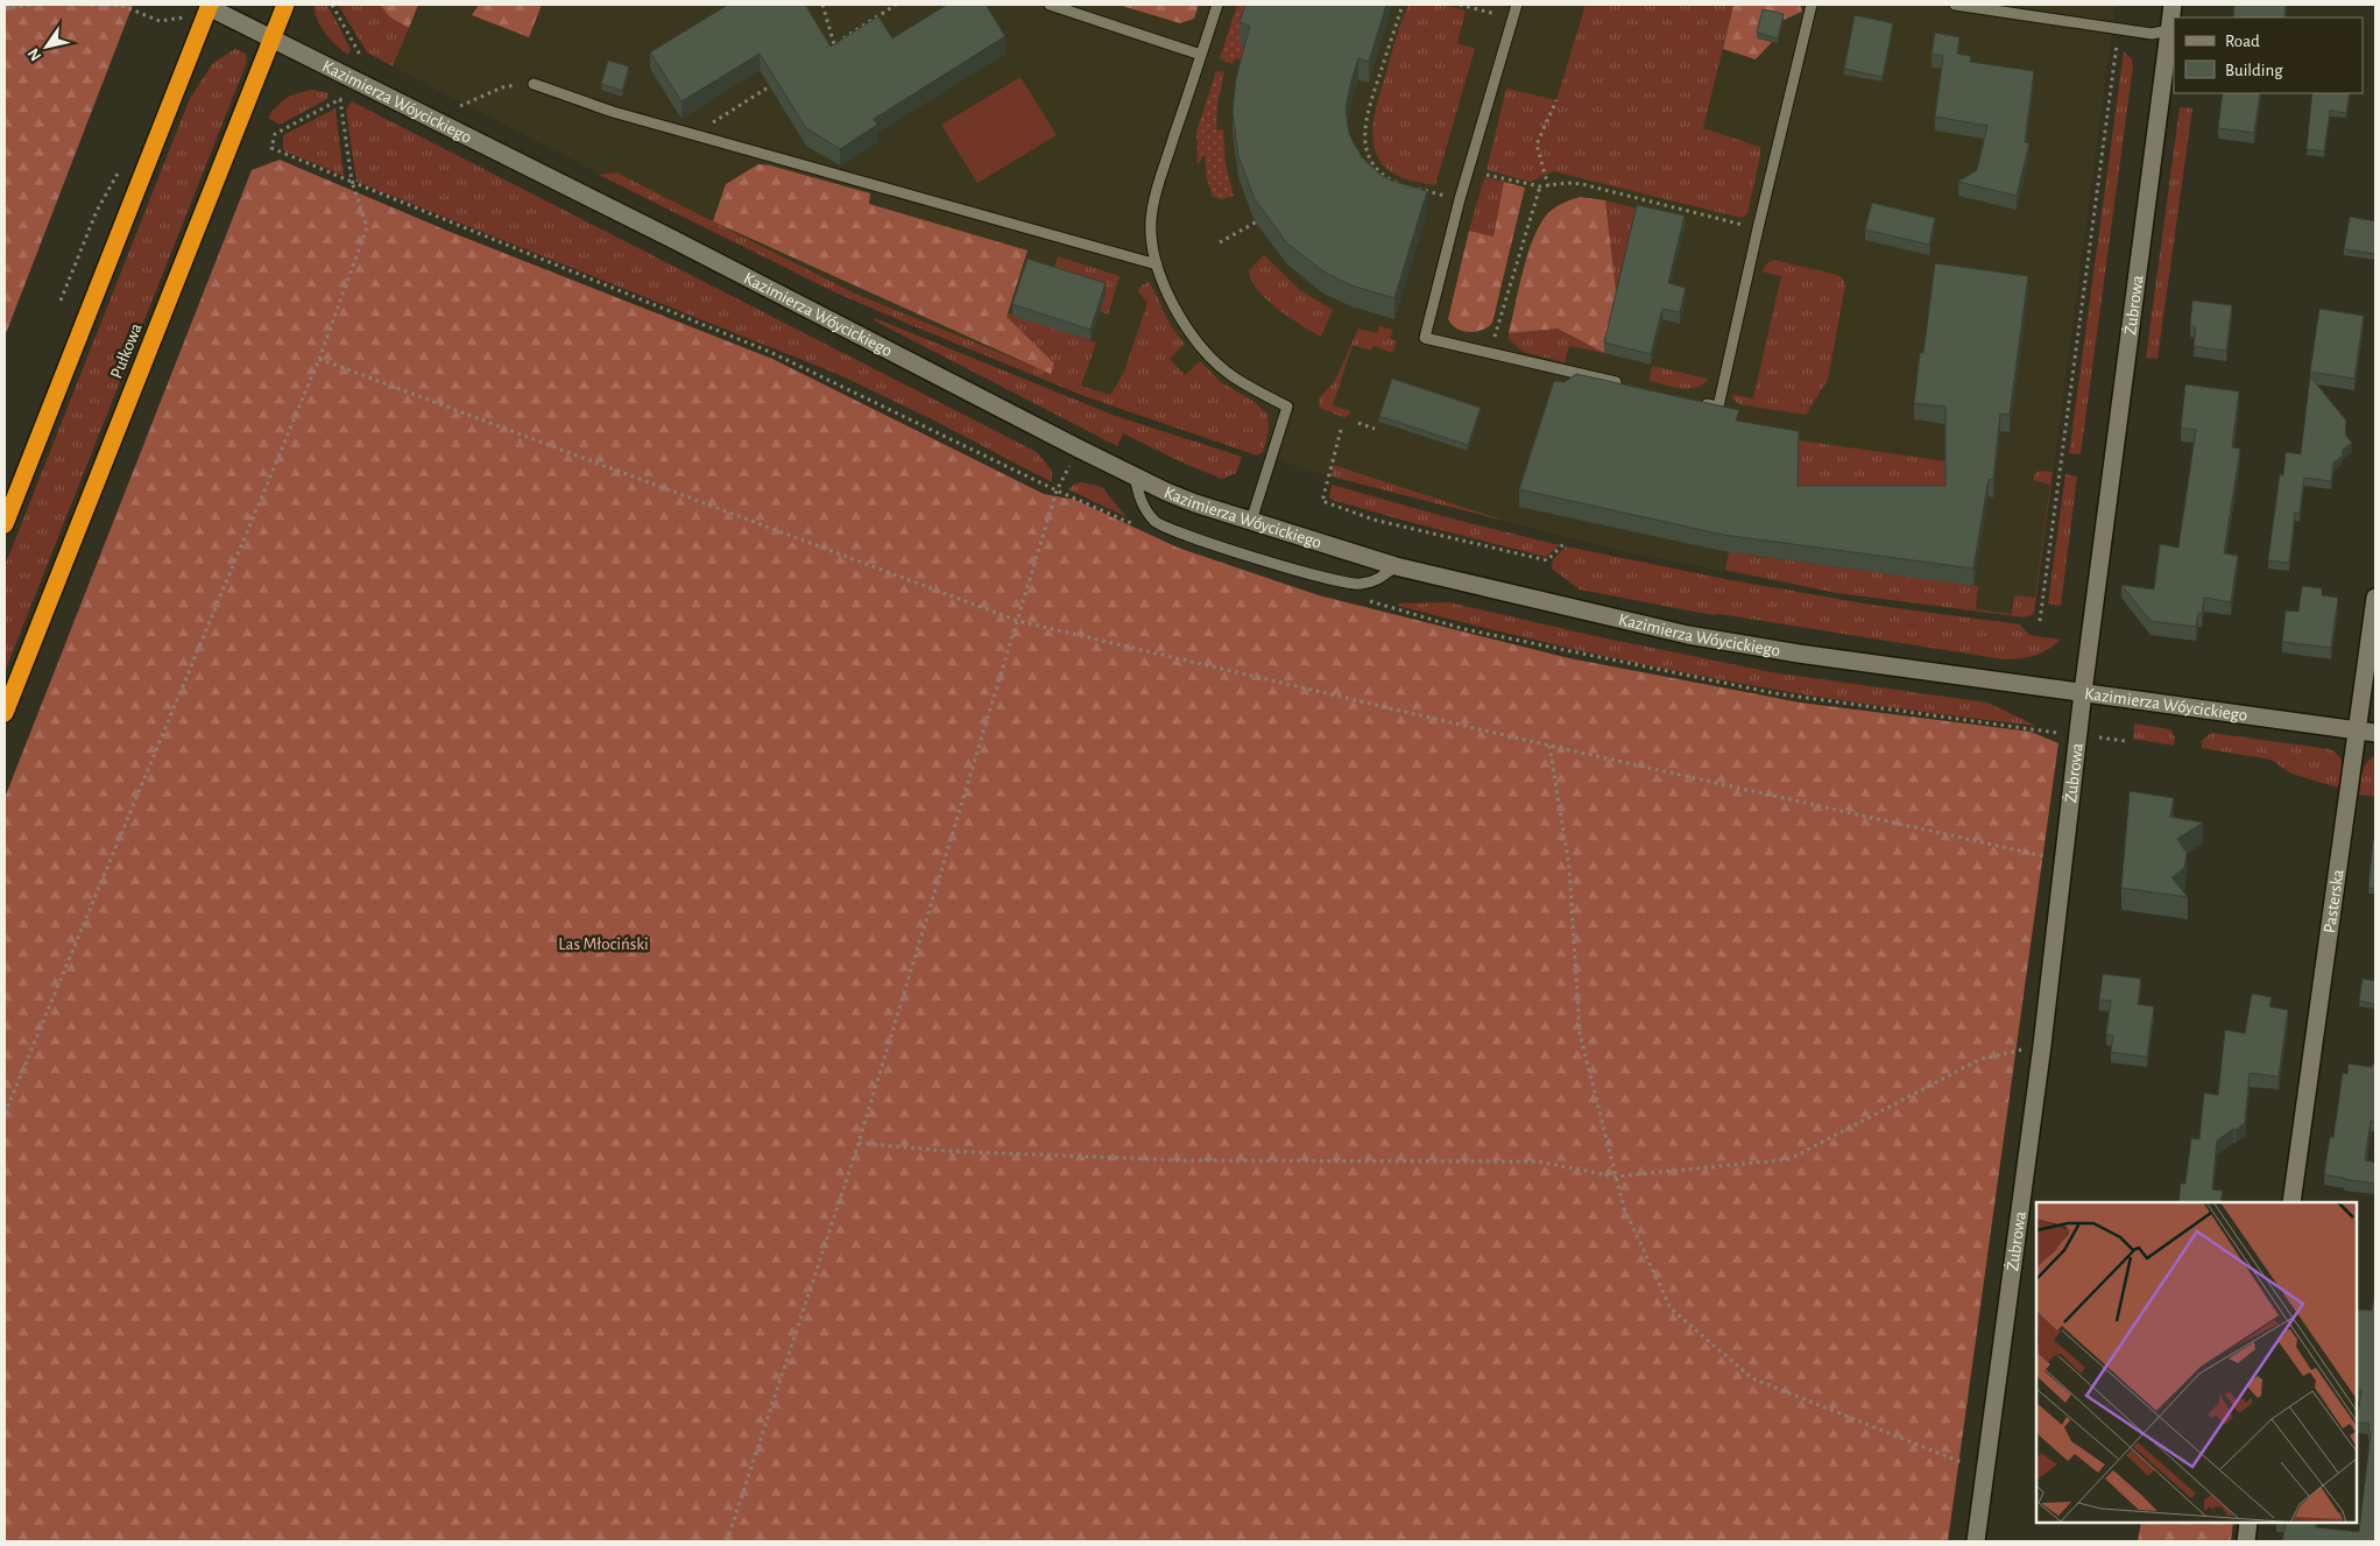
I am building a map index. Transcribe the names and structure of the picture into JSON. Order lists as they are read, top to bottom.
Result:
{
  "streets": {
    "highway": ["Pułkowa"],
    "street": ["Kazimierza Wóycickiego", "Żubrowa", "Pasterska"]
  },
  "crossings": [
    ["Kazimierza Wóycickiego", "Żubrowa"],
    ["Kazimierza Wóycickiego", "Pułkowa"],
    ["Kazimierza Wóycickiego", "Pasterska"]
  ],
  "parks": ["Las Młociński"],
  "legend": ["Road", "Building"],
  "north": "bottom left"
}
